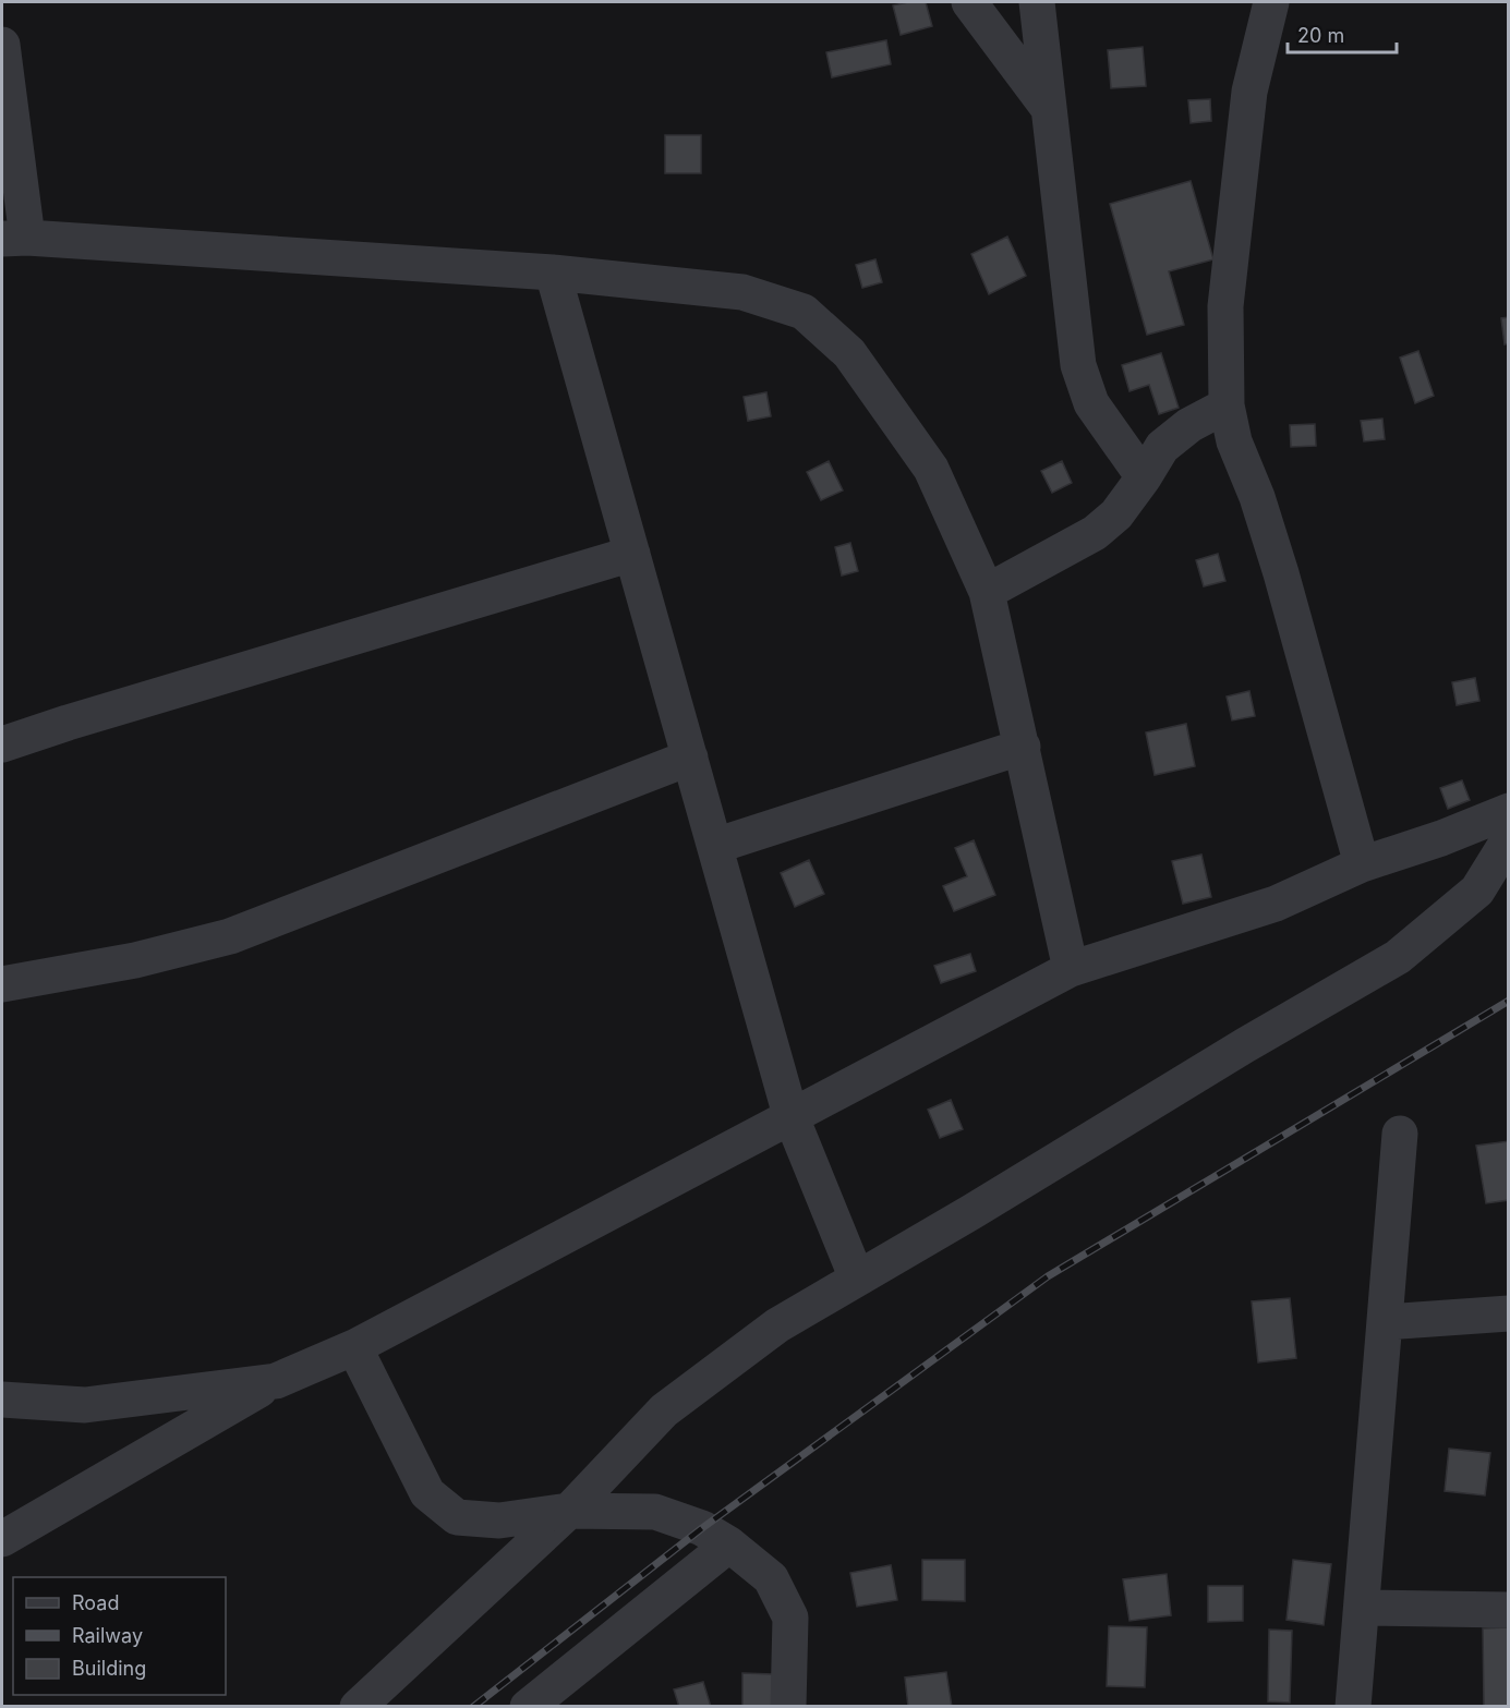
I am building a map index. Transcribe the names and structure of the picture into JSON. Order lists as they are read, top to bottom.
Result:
{
  "legend": ["Road", "Railway", "Building"],
  "scale_bar": "20 m"
}
